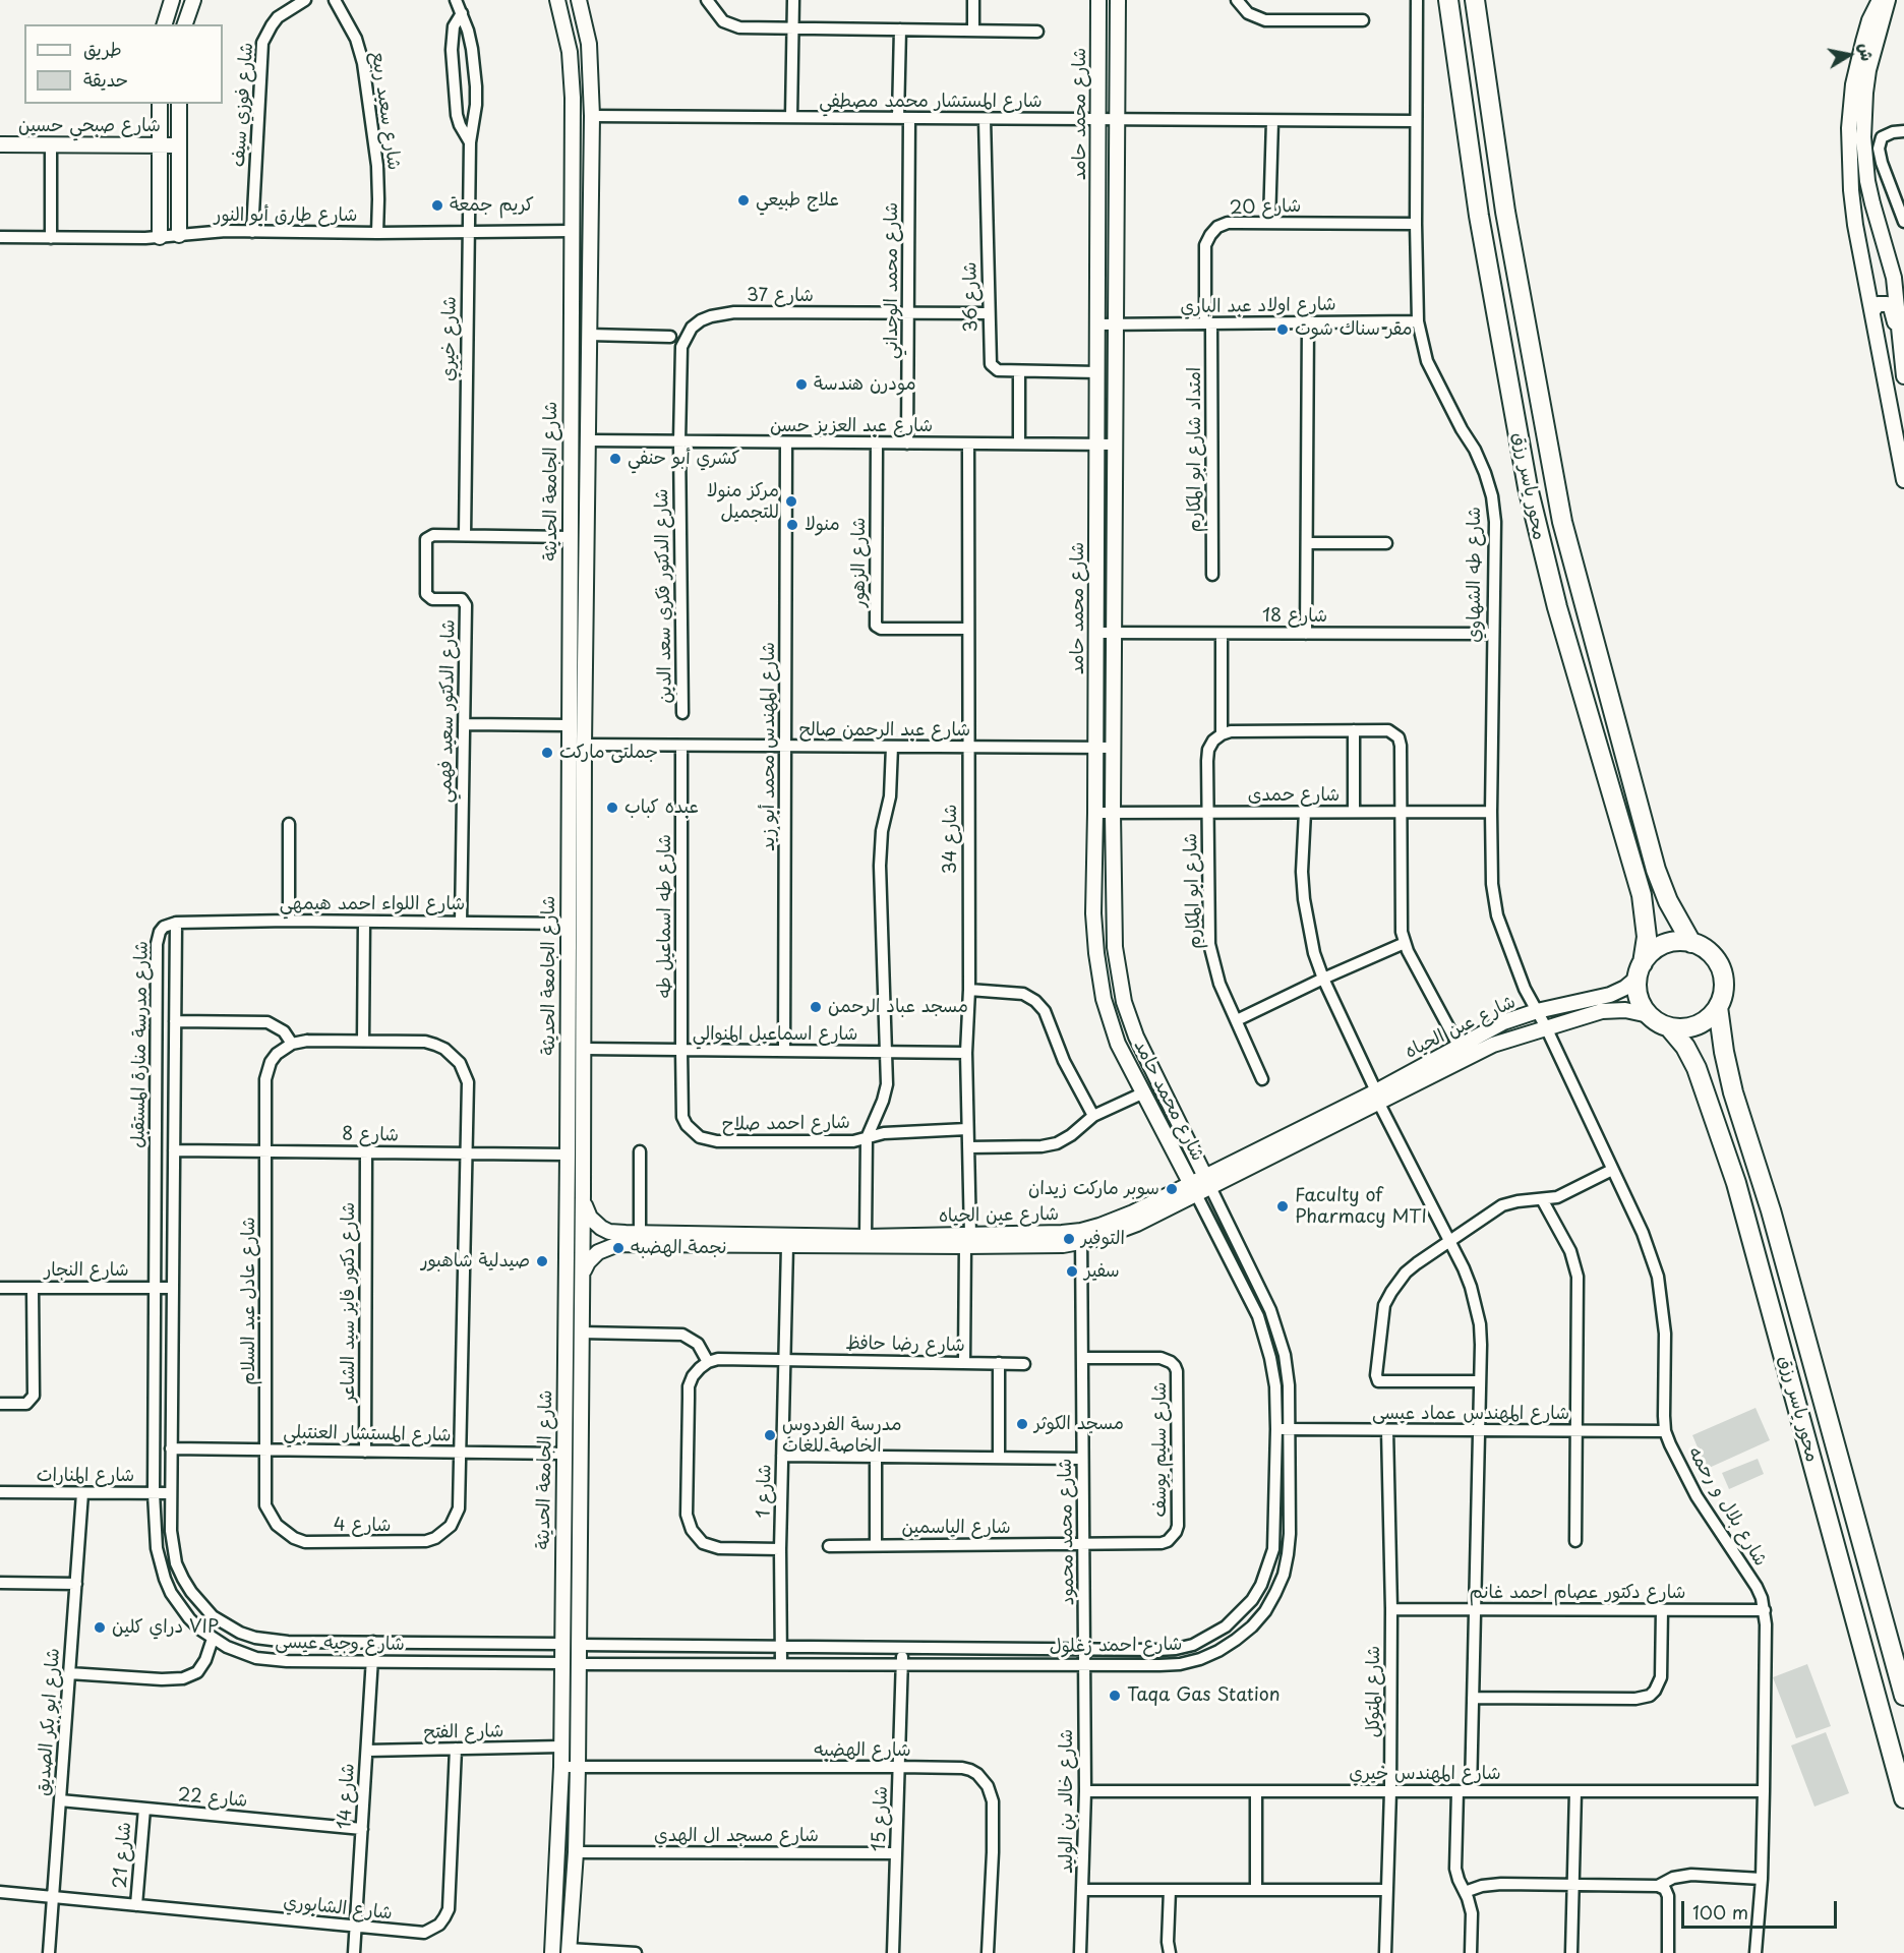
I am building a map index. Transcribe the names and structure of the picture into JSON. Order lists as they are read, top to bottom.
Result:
{
  "streets": {
    "main road": ["محور ياسر رزق"],
    "street": [
      "شارع المستشار محمد مصطفي",
      "شارع فوزي سيف",
      "شارع سعيد ربيع",
      "شارع محمد حامد",
      "شارع صبحي حسين",
      "شارع 20",
      "شارع طارق أبو النور",
      "شارع محمد الوحداني",
      "شارع 37",
      "شارع 36",
      "شارع اولاد عبد الباري",
      "شارع خيري",
      "شارع عبد العزيز حسن",
      "امتداد شارع ابو المكارم",
      "شارع الجامعة الحديثة",
      "شارع الزهور",
      "شارع طه الشهاوي",
      "شارع الدكتور فكري سعد الدين",
      "شارع 18",
      "شارع الدكتور سعيد فهمي",
      "شارع عبد الرحمن صالح",
      "شارع المهندس محمد أبو زيد",
      "شارع حمدى",
      "شارع 34",
      "شارع ابو المكارم",
      "شارع اللواء احمد هيمهي",
      "شارع طه اسماعيل طه",
      "شارع عين الحياه",
      "شارع اسماعيل المنوالي",
      "شارع مدرسة منارة المستقبل",
      "شارع احمد صلاح",
      "شارع 8",
      "شارع النجار",
      "شارع عادل عبد السلام",
      "شارع دكتور فايز سيد الشاعر",
      "شارع رضا حافظ",
      "شارع المهندس عماد عيسى",
      "شارع المستشار العنتبلي",
      "شارع سليم يوسف",
      "شارع المنارات",
      "شارع 1",
      "شارع بلال و رحمه",
      "شارع 4",
      "شارع الياسمين",
      "شارع محمد محمود",
      "شارع دكتور عصام احمد غانم",
      "شارع وجيه عيسى",
      "شارع احمد زغلول",
      "شارع المتوكل",
      "شارع ابو بكر الصديق",
      "شارع الفتح",
      "شارع الهضبه",
      "شارع المهندس خيري",
      "شارع 14",
      "شارع 22",
      "شارع خالد بن الوليد",
      "شارع 15",
      "شارع مسجد ال الهدي",
      "شارع 21",
      "شارع الشابوري"
    ]
  },
  "crossings": [
    ["شارع المستشار محمد مصطفي", "شارع محمد حامد"],
    ["شارع المستشار محمد مصطفي", "شارع محمد الوحداني"],
    ["شارع المستشار محمد مصطفي", "شارع 36"],
    ["شارع المستشار محمد مصطفي", "شارع الجامعة الحديثة"],
    ["شارع المستشار محمد مصطفي", "شارع طه الشهاوي"],
    ["شارع فوزي سيف", "شارع طارق أبو النور"],
    ["شارع سعيد ربيع", "شارع طارق أبو النور"],
    ["شارع محمد حامد", "شارع 36"],
    ["شارع محمد حامد", "شارع اولاد عبد الباري"],
    ["شارع محمد حامد", "شارع عبد العزيز حسن"],
    ["شارع محمد حامد", "شارع 18"],
    ["شارع محمد حامد", "شارع عبد الرحمن صالح"],
    ["شارع محمد حامد", "شارع حمدى"],
    ["شارع محمد حامد", "شارع عين الحياه"],
    ["شارع محمد حامد", "شارع احمد زغلول"],
    ["شارع 20", "شارع اولاد عبد الباري"],
    ["شارع 20", "امتداد شارع ابو المكارم"],
    ["شارع 20", "شارع طه الشهاوي"],
    ["شارع طارق أبو النور", "شارع خيري"],
    ["شارع طارق أبو النور", "شارع الجامعة الحديثة"],
    ["شارع محمد الوحداني", "شارع 37"],
    ["شارع محمد الوحداني", "شارع عبد العزيز حسن"],
    ["شارع 37", "شارع 36"],
    ["شارع 37", "شارع عبد العزيز حسن"],
    ["شارع 37", "شارع الدكتور فكري سعد الدين"],
    ["شارع اولاد عبد الباري", "امتداد شارع ابو المكارم"],
    ["شارع اولاد عبد الباري", "شارع طه الشهاوي"],
    ["شارع خيري", "شارع الدكتور سعيد فهمي"],
    ["شارع عبد العزيز حسن", "شارع الجامعة الحديثة"],
    ["شارع عبد العزيز حسن", "شارع الزهور"],
    ["شارع عبد العزيز حسن", "شارع الدكتور فكري سعد الدين"],
    ["شارع عبد العزيز حسن", "شارع المهندس محمد أبو زيد"],
    ["شارع عبد العزيز حسن", "شارع 34"],
    ["شارع الجامعة الحديثة", "شارع عبد الرحمن صالح"],
    ["شارع الجامعة الحديثة", "شارع اللواء احمد هيمهي"],
    ["شارع الجامعة الحديثة", "شارع عين الحياه"],
    ["شارع الجامعة الحديثة", "شارع اسماعيل المنوالي"],
    ["شارع الجامعة الحديثة", "شارع 8"],
    ["شارع الجامعة الحديثة", "شارع المستشار العنتبلي"],
    ["شارع الجامعة الحديثة", "شارع وجيه عيسى"],
    ["شارع الجامعة الحديثة", "شارع احمد زغلول"],
    ["شارع الجامعة الحديثة", "شارع الفتح"],
    ["شارع الجامعة الحديثة", "شارع الهضبه"],
    ["شارع الجامعة الحديثة", "شارع مسجد ال الهدي"],
    ["محور ياسر رزق", "شارع عين الحياه"],
    ["شارع الزهور", "شارع 34"],
    ["شارع طه الشهاوي", "شارع 18"],
    ["شارع طه الشهاوي", "شارع حمدى"],
    ["شارع طه الشهاوي", "شارع عين الحياه"],
    ["شارع طه الشهاوي", "شارع بلال و رحمه"],
    ["شارع الدكتور سعيد فهمي", "شارع اللواء احمد هيمهي"],
    ["شارع عبد الرحمن صالح", "شارع المهندس محمد أبو زيد"],
    ["شارع عبد الرحمن صالح", "شارع 34"],
    ["شارع عبد الرحمن صالح", "شارع طه اسماعيل طه"],
    ["شارع المهندس محمد أبو زيد", "شارع اسماعيل المنوالي"],
    ["شارع حمدى", "شارع ابو المكارم"],
    ["شارع 34", "شارع عين الحياه"],
    ["شارع 34", "شارع اسماعيل المنوالي"],
    ["شارع 34", "شارع احمد صلاح"],
    ["شارع 34", "شارع رضا حافظ"],
    ["شارع اللواء احمد هيمهي", "شارع مدرسة منارة المستقبل"],
    ["شارع طه اسماعيل طه", "شارع اسماعيل المنوالي"],
    ["شارع طه اسماعيل طه", "شارع احمد صلاح"],
    ["شارع عين الحياه", "شارع 1"],
    ["شارع عين الحياه", "شارع بلال و رحمه"],
    ["شارع عين الحياه", "شارع محمد محمود"],
    ["شارع عين الحياه", "شارع احمد زغلول"],
    ["شارع اسماعيل المنوالي", "شارع احمد صلاح"],
    ["شارع مدرسة منارة المستقبل", "شارع 8"],
    ["شارع مدرسة منارة المستقبل", "شارع النجار"],
    ["شارع مدرسة منارة المستقبل", "شارع المستشار العنتبلي"],
    ["شارع مدرسة منارة المستقبل", "شارع المنارات"],
    ["شارع مدرسة منارة المستقبل", "شارع وجيه عيسى"],
    ["شارع 8", "شارع عادل عبد السلام"],
    ["شارع 8", "شارع دكتور فايز سيد الشاعر"],
    ["شارع 8", "شارع 4"],
    ["شارع عادل عبد السلام", "شارع المستشار العنتبلي"],
    ["شارع عادل عبد السلام", "شارع 4"],
    ["شارع دكتور فايز سيد الشاعر", "شارع المستشار العنتبلي"],
    ["شارع رضا حافظ", "شارع 1"],
    ["شارع المهندس عماد عيسى", "شارع بلال و رحمه"],
    ["شارع المهندس عماد عيسى", "شارع احمد زغلول"],
    ["شارع المهندس عماد عيسى", "شارع المتوكل"],
    ["شارع المستشار العنتبلي", "شارع 4"],
    ["شارع سليم يوسف", "شارع الياسمين"],
    ["شارع سليم يوسف", "شارع محمد محمود"],
    ["شارع المنارات", "شارع وجيه عيسى"],
    ["شارع المنارات", "شارع ابو بكر الصديق"],
    ["شارع 1", "شارع احمد زغلول"],
    ["شارع بلال و رحمه", "شارع دكتور عصام احمد غانم"],
    ["شارع بلال و رحمه", "شارع المهندس خيري"],
    ["شارع الياسمين", "شارع محمد محمود"],
    ["شارع محمد محمود", "شارع احمد زغلول"],
    ["شارع محمد محمود", "شارع خالد بن الوليد"],
    ["شارع دكتور عصام احمد غانم", "شارع المتوكل"],
    ["شارع وجيه عيسى", "شارع 14"],
    ["شارع احمد زغلول", "شارع خالد بن الوليد"],
    ["شارع احمد زغلول", "شارع 15"],
    ["شارع المتوكل", "شارع المهندس خيري"],
    ["شارع ابو بكر الصديق", "شارع 22"],
    ["شارع ابو بكر الصديق", "شارع الشابوري"],
    ["شارع الفتح", "شارع 14"],
    ["شارع الفتح", "شارع الشابوري"],
    ["شارع الهضبه", "شارع 15"],
    ["شارع المهندس خيري", "شارع خالد بن الوليد"],
    ["شارع 14", "شارع 22"],
    ["شارع 14", "شارع الشابوري"],
    ["شارع 22", "شارع 21"],
    ["شارع 15", "شارع مسجد ال الهدي"],
    ["شارع 21", "شارع الشابوري"]
  ],
  "places": [
    "علاج طبيعي",
    "كريم جمعة",
    "مقر سناك شوت",
    "مودرن هندسة",
    "كشري أبو حنفي",
    "مركز منولا للتجميل",
    "منولا",
    "جملتى ماركت",
    "عبده كباب",
    "مسجد عباد الرحمن",
    "سوبر ماركت زيدان",
    "Faculty of Pharmacy MTI",
    "التوفير",
    "نجمة الهضبه",
    "صيدلية شاهبور",
    "سفير",
    "مسجد الكوثر",
    "مدرسة الفردوس الخاصة للغات",
    "دراي كلين VIP",
    "Taqa Gas Station"
  ],
  "legend": ["طريق", "حديقة"],
  "scale_bar": "100 m",
  "north": "right"
}
